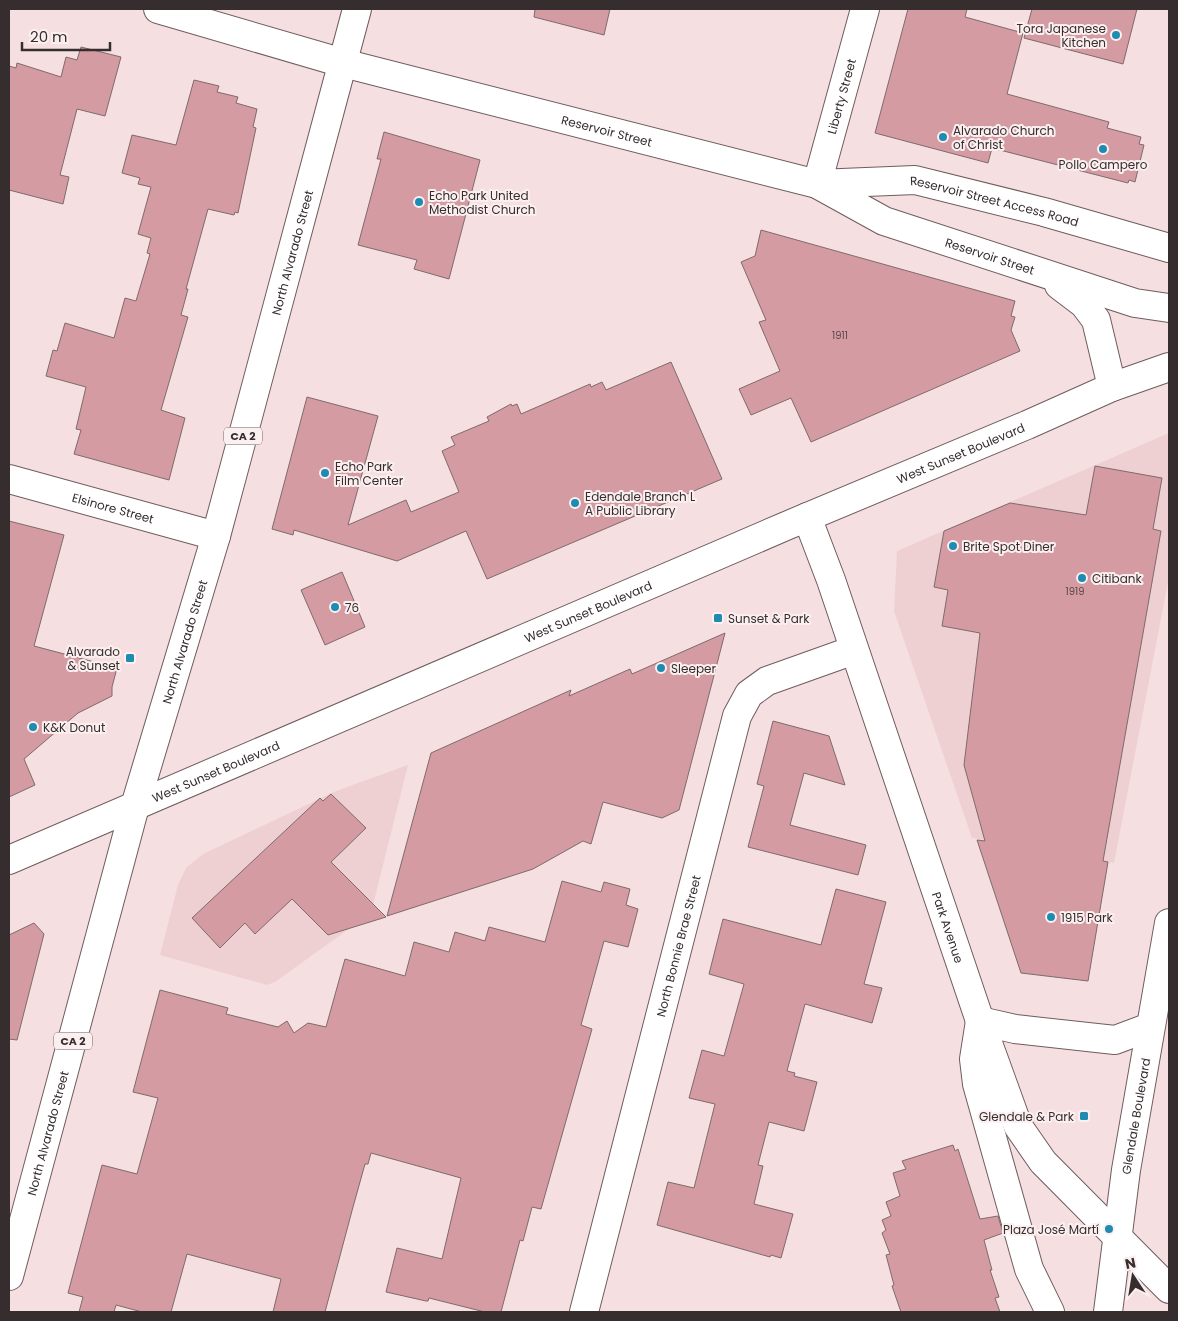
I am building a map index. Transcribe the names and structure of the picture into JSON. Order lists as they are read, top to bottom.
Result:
{
  "streets": {
    "street": [
      "Liberty Street",
      "Reservoir Street",
      "Reservoir Street Access Road",
      "North Alvarado Street",
      "CA 2",
      "West Sunset Boulevard",
      "Elsinore Street",
      "Park Avenue",
      "North Bonnie Brae Street",
      "Glendale Boulevard"
    ]
  },
  "crossings": [
    ["Liberty Street", "Reservoir Street"],
    ["Liberty Street", "Reservoir Street Access Road"],
    ["Reservoir Street", "Reservoir Street Access Road"],
    ["Reservoir Street", "North Alvarado Street"],
    ["Reservoir Street", "West Sunset Boulevard"],
    ["North Alvarado Street", "West Sunset Boulevard"],
    ["North Alvarado Street", "Elsinore Street"],
    ["West Sunset Boulevard", "Park Avenue"],
    ["Park Avenue", "North Bonnie Brae Street"],
    ["Park Avenue", "Glendale Boulevard"]
  ],
  "places": {
    "other": [
      "Tora Japanese Kitchen",
      "Alvarado Church of Christ",
      "Pollo Campero",
      "Echo Park United Methodist Church",
      "Echo Park Film Center",
      "Edendale Branch L A Public Library",
      "Brite Spot Diner",
      "Citibank",
      "76",
      "Sleeper",
      "K&K Donut",
      "1915 Park",
      "Plaza José Martí"
    ],
    "transit": ["Sunset & Park", "Alvarado & Sunset", "Glendale & Park"]
  },
  "house_numbers": ["1911", "1919"],
  "scale_bar": "20 m",
  "north": "top"
}
